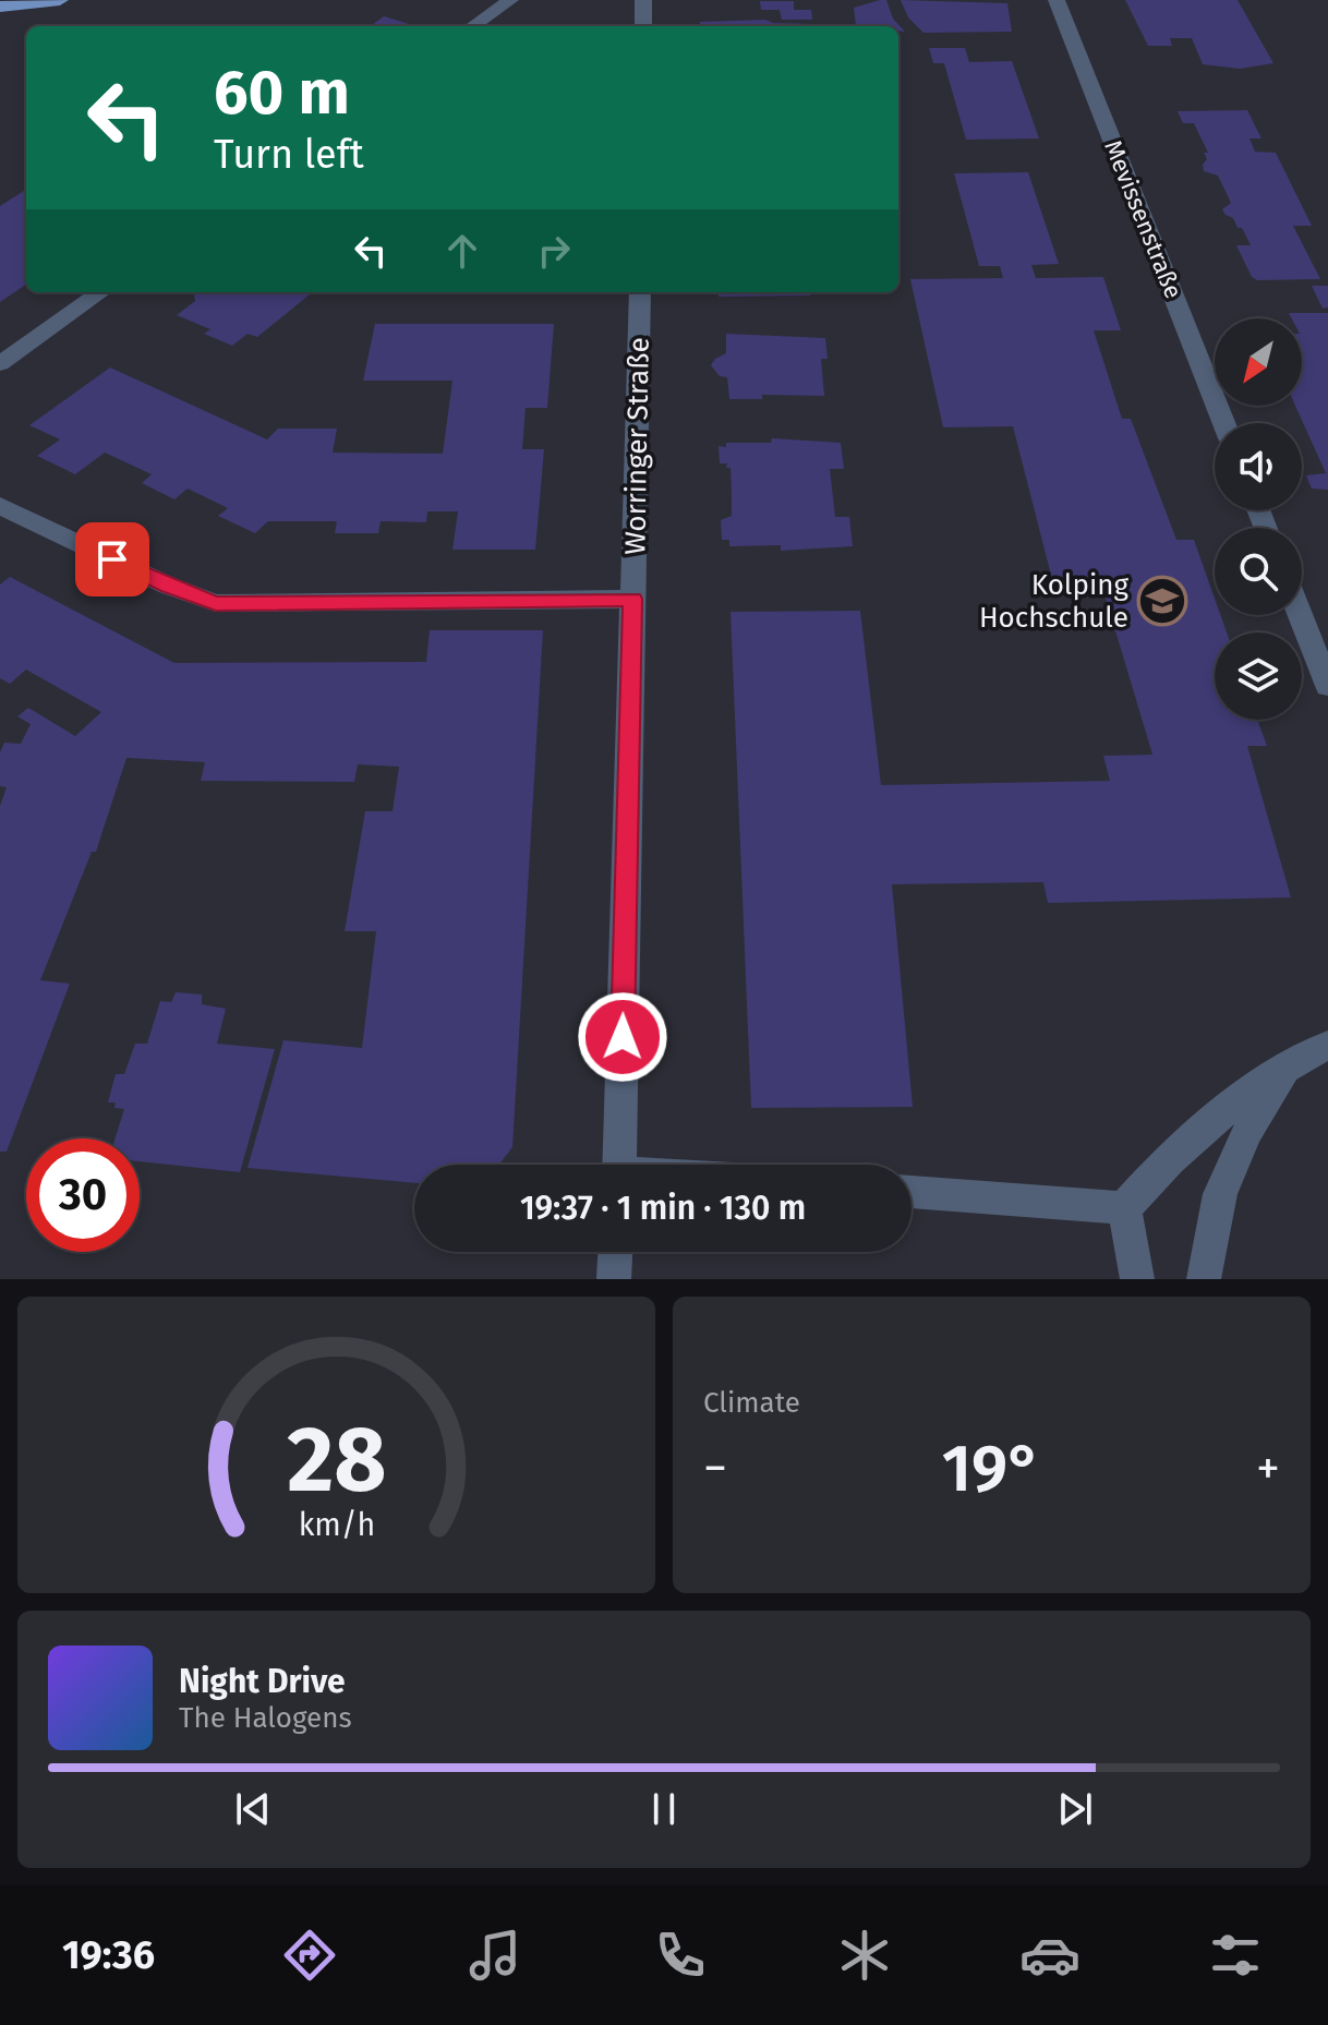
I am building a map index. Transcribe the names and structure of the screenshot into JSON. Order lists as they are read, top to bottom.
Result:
{
  "streets": {
    "street": ["Mevissenstraße", "Worringer Straße"]
  },
  "places": {
    "school or university": ["Kolping Hochschule"]
  },
  "north": "bottom left",
  "page": {
    "turn": ["60 m", "Turn left"],
    "limit": "30",
    "trip": "19:37 · 1 min · 130 m",
    "tile": "Climate",
    "heat": ["−", "19°", "+"],
    "song": ["Night Drive", "The Halogens"],
    "tabs": "19:36",
    "gauge": ["28", "km/h"]
  }
}
